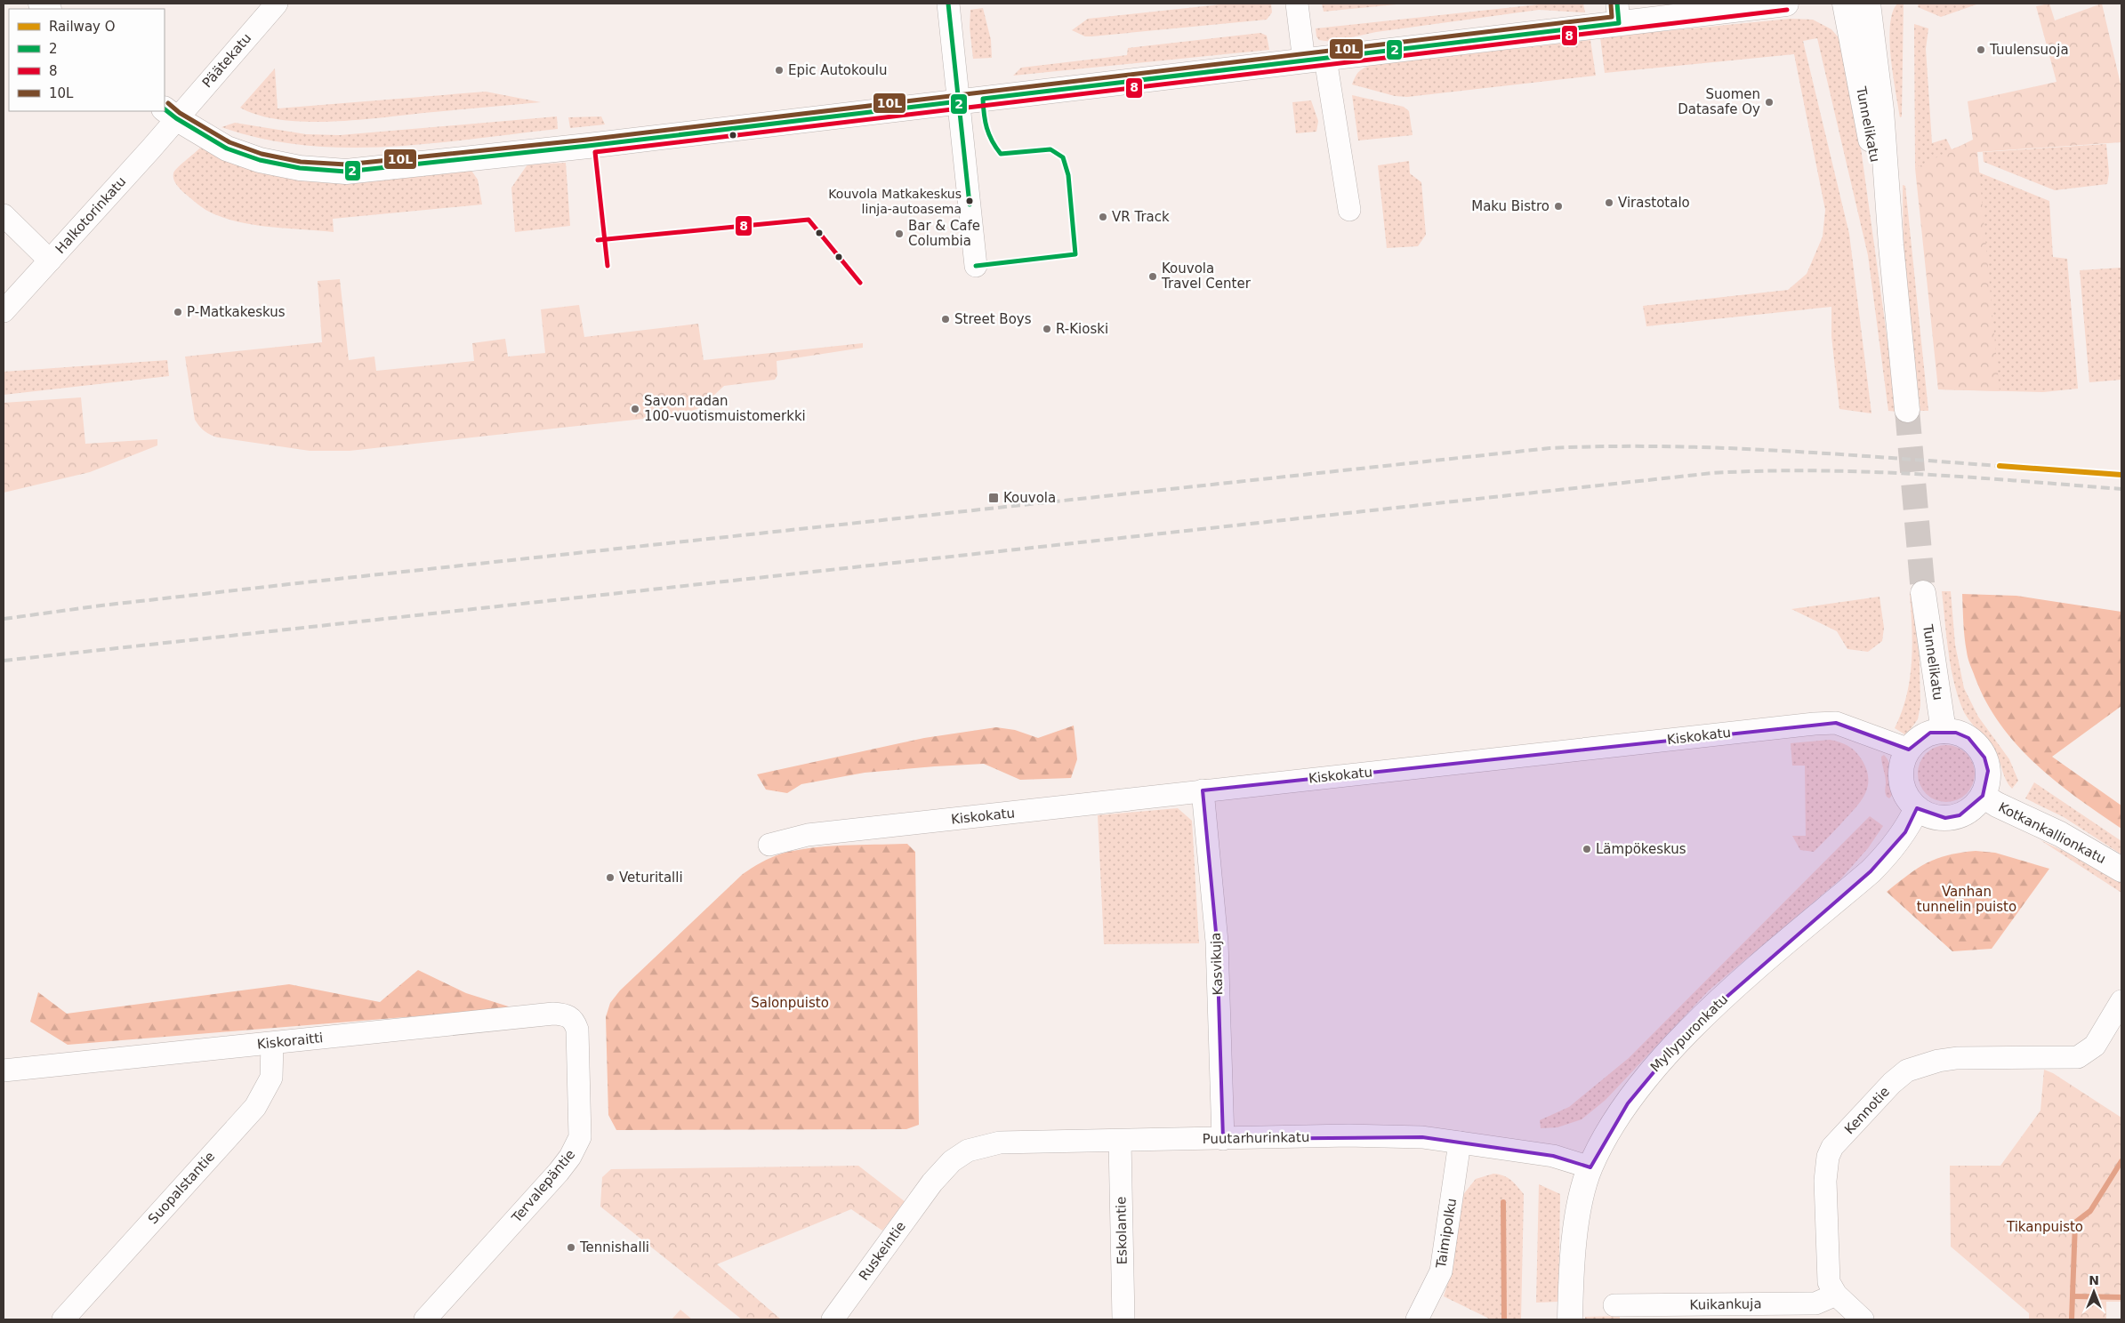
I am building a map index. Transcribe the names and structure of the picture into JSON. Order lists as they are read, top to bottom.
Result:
{
  "streets": {
    "street": [
      "Päätekatu",
      "Tunnelikatu",
      "Halkotorinkatu",
      "Kiskokatu",
      "Kotkankallionkatu",
      "Kasvikuja",
      "Myllypuronkatu",
      "Kiskoraitti",
      "Kennotie",
      "Puutarhurinkatu",
      "Tervalepäntie",
      "Suopalstantie",
      "Eskolantie",
      "Taimipolku",
      "Ruskeintie",
      "Kuikankuja"
    ]
  },
  "crossings": [
    ["Päätekatu", "Halkotorinkatu"],
    ["Tunnelikatu", "Kiskokatu"],
    ["Tunnelikatu", "Kotkankallionkatu"],
    ["Tunnelikatu", "Myllypuronkatu"],
    ["Kiskokatu", "Kotkankallionkatu"],
    ["Kiskokatu", "Kasvikuja"],
    ["Kiskokatu", "Myllypuronkatu"],
    ["Kotkankallionkatu", "Myllypuronkatu"],
    ["Kasvikuja", "Puutarhurinkatu"],
    ["Myllypuronkatu", "Puutarhurinkatu"],
    ["Kiskoraitti", "Tervalepäntie"],
    ["Kiskoraitti", "Suopalstantie"],
    ["Kennotie", "Kuikankuja"],
    ["Puutarhurinkatu", "Eskolantie"],
    ["Puutarhurinkatu", "Taimipolku"],
    ["Puutarhurinkatu", "Ruskeintie"]
  ],
  "parks": ["Vanhan tunnelin puisto", "Salonpuisto", "Tikanpuisto"],
  "places": {
    "other": [
      "Tuulensuoja",
      "Epic Autokoulu",
      "Suomen Datasafe Oy",
      "Kouvola Matkakeskus linja-autoasema",
      "Virastotalo",
      "Maku Bistro",
      "VR Track",
      "Bar & Cafe Columbia",
      "Kouvola Travel Center",
      "P-Matkakeskus",
      "Street Boys",
      "R-Kioski",
      "Savon radan 100-vuotismuistomerkki",
      "Lämpökeskus",
      "Veturitalli",
      "Tennishalli"
    ],
    "transit": ["Kouvola"]
  },
  "lines": [
    "transit line 2",
    "transit line 10L",
    "transit line 8",
    "rail line O"
  ],
  "legend": [
    "Railway O",
    "2",
    "8",
    "10L"
  ],
  "north": "top"
}
